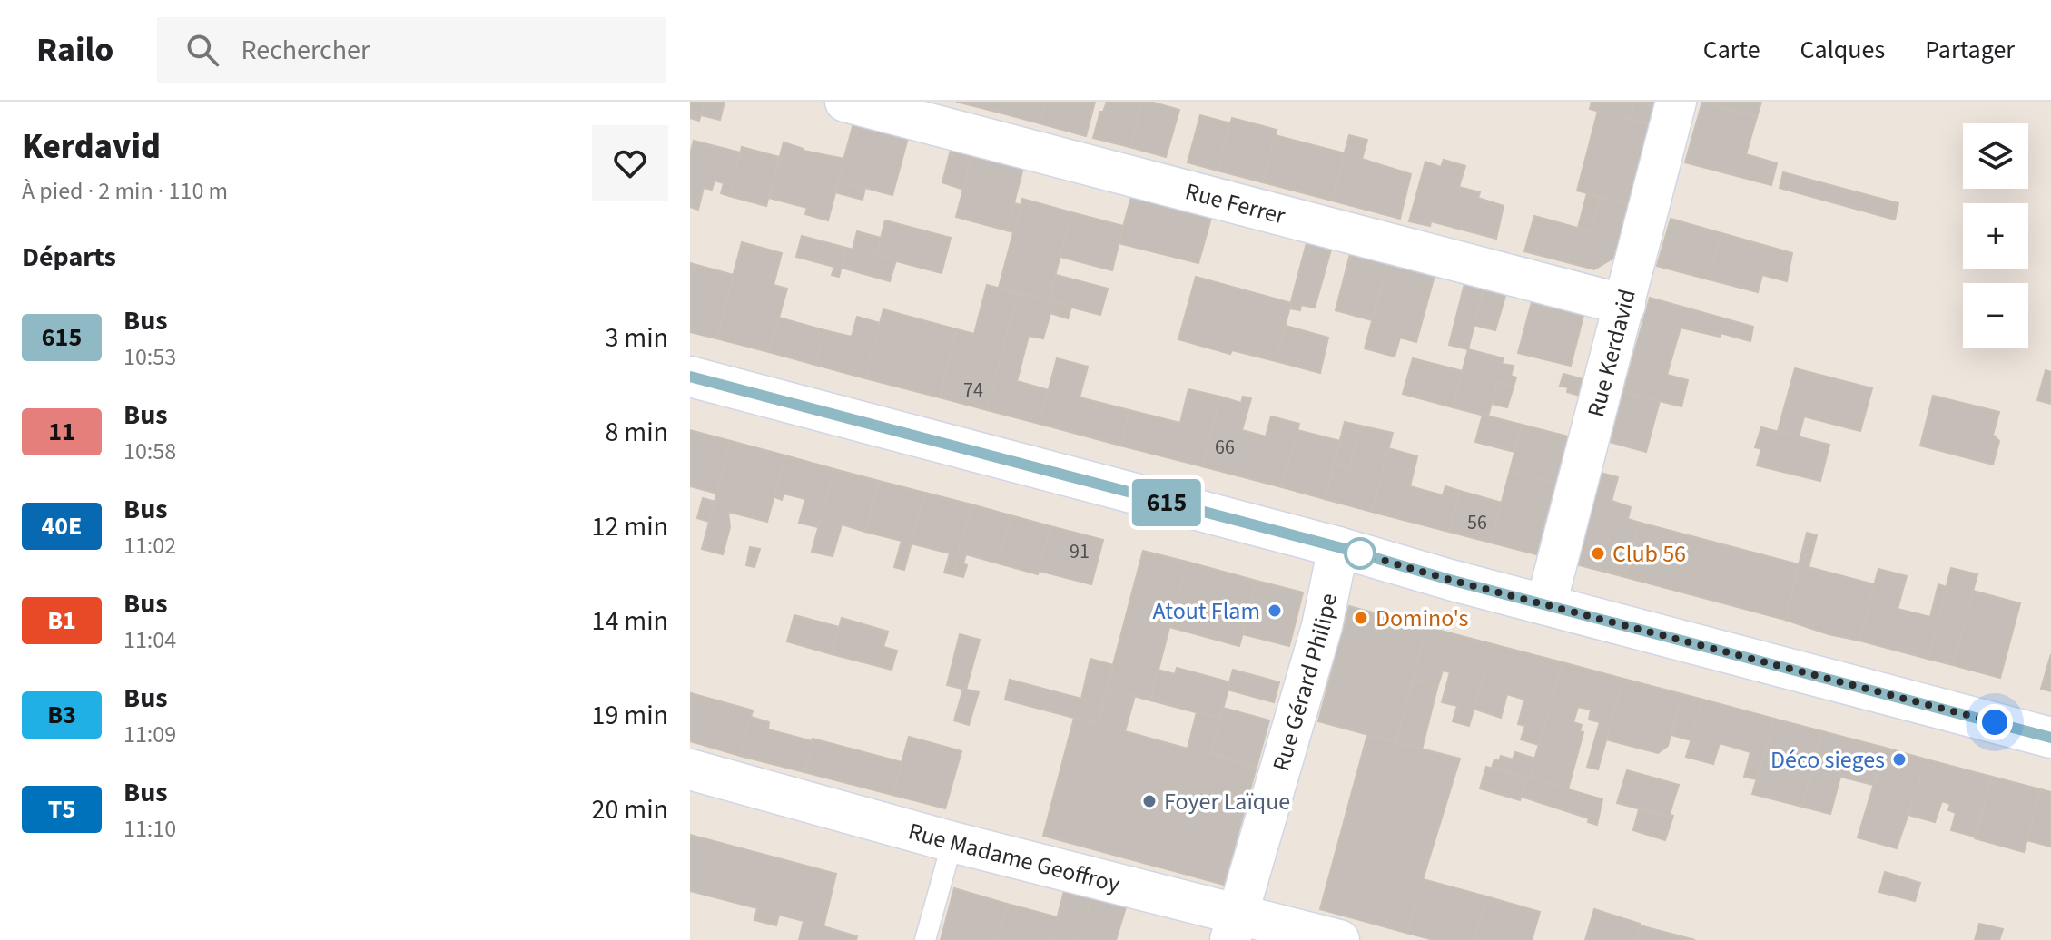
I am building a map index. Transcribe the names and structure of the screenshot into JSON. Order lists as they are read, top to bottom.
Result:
{
  "streets": {
    "street": [
      "Rue Ferrer",
      "Rue Kerdavid",
      "Rue Gérard Philipe",
      "Rue Madame Geoffroy"
    ]
  },
  "crossings": [
    ["Rue Ferrer", "Rue Kerdavid"],
    ["Rue Gérard Philipe", "Rue Madame Geoffroy"]
  ],
  "places": [
    "Club 56",
    "Atout Flam",
    "Domino's",
    "Déco sieges",
    "Foyer Laïque"
  ],
  "lines": ["bus line 615"],
  "house_numbers": [
    "74",
    "66",
    "56",
    "91"
  ],
  "page": {
    "header": "Railo",
    "search": "Rechercher",
    "nav": ["Carte", "Calques", "Partager"],
    "heading": [
      ["Kerdavid", "À pied · 2 min · 110 m"],
      "Départs"
    ],
    "on_map": "615",
    "map_buttons": ["+", "−"],
    "list": [
      {
        "mark": "615",
        "name": "Bus",
        "note": "10:53",
        "value": "3 min"
      },
      {
        "mark": "11",
        "name": "Bus",
        "note": "10:58",
        "value": "8 min"
      },
      {
        "mark": "40E",
        "name": "Bus",
        "note": "11:02",
        "value": "12 min"
      },
      {
        "mark": "B1",
        "name": "Bus",
        "note": "11:04",
        "value": "14 min"
      },
      {
        "mark": "B3",
        "name": "Bus",
        "note": "11:09",
        "value": "19 min"
      },
      {
        "mark": "T5",
        "name": "Bus",
        "note": "11:10",
        "value": "20 min"
      }
    ]
  }
}
